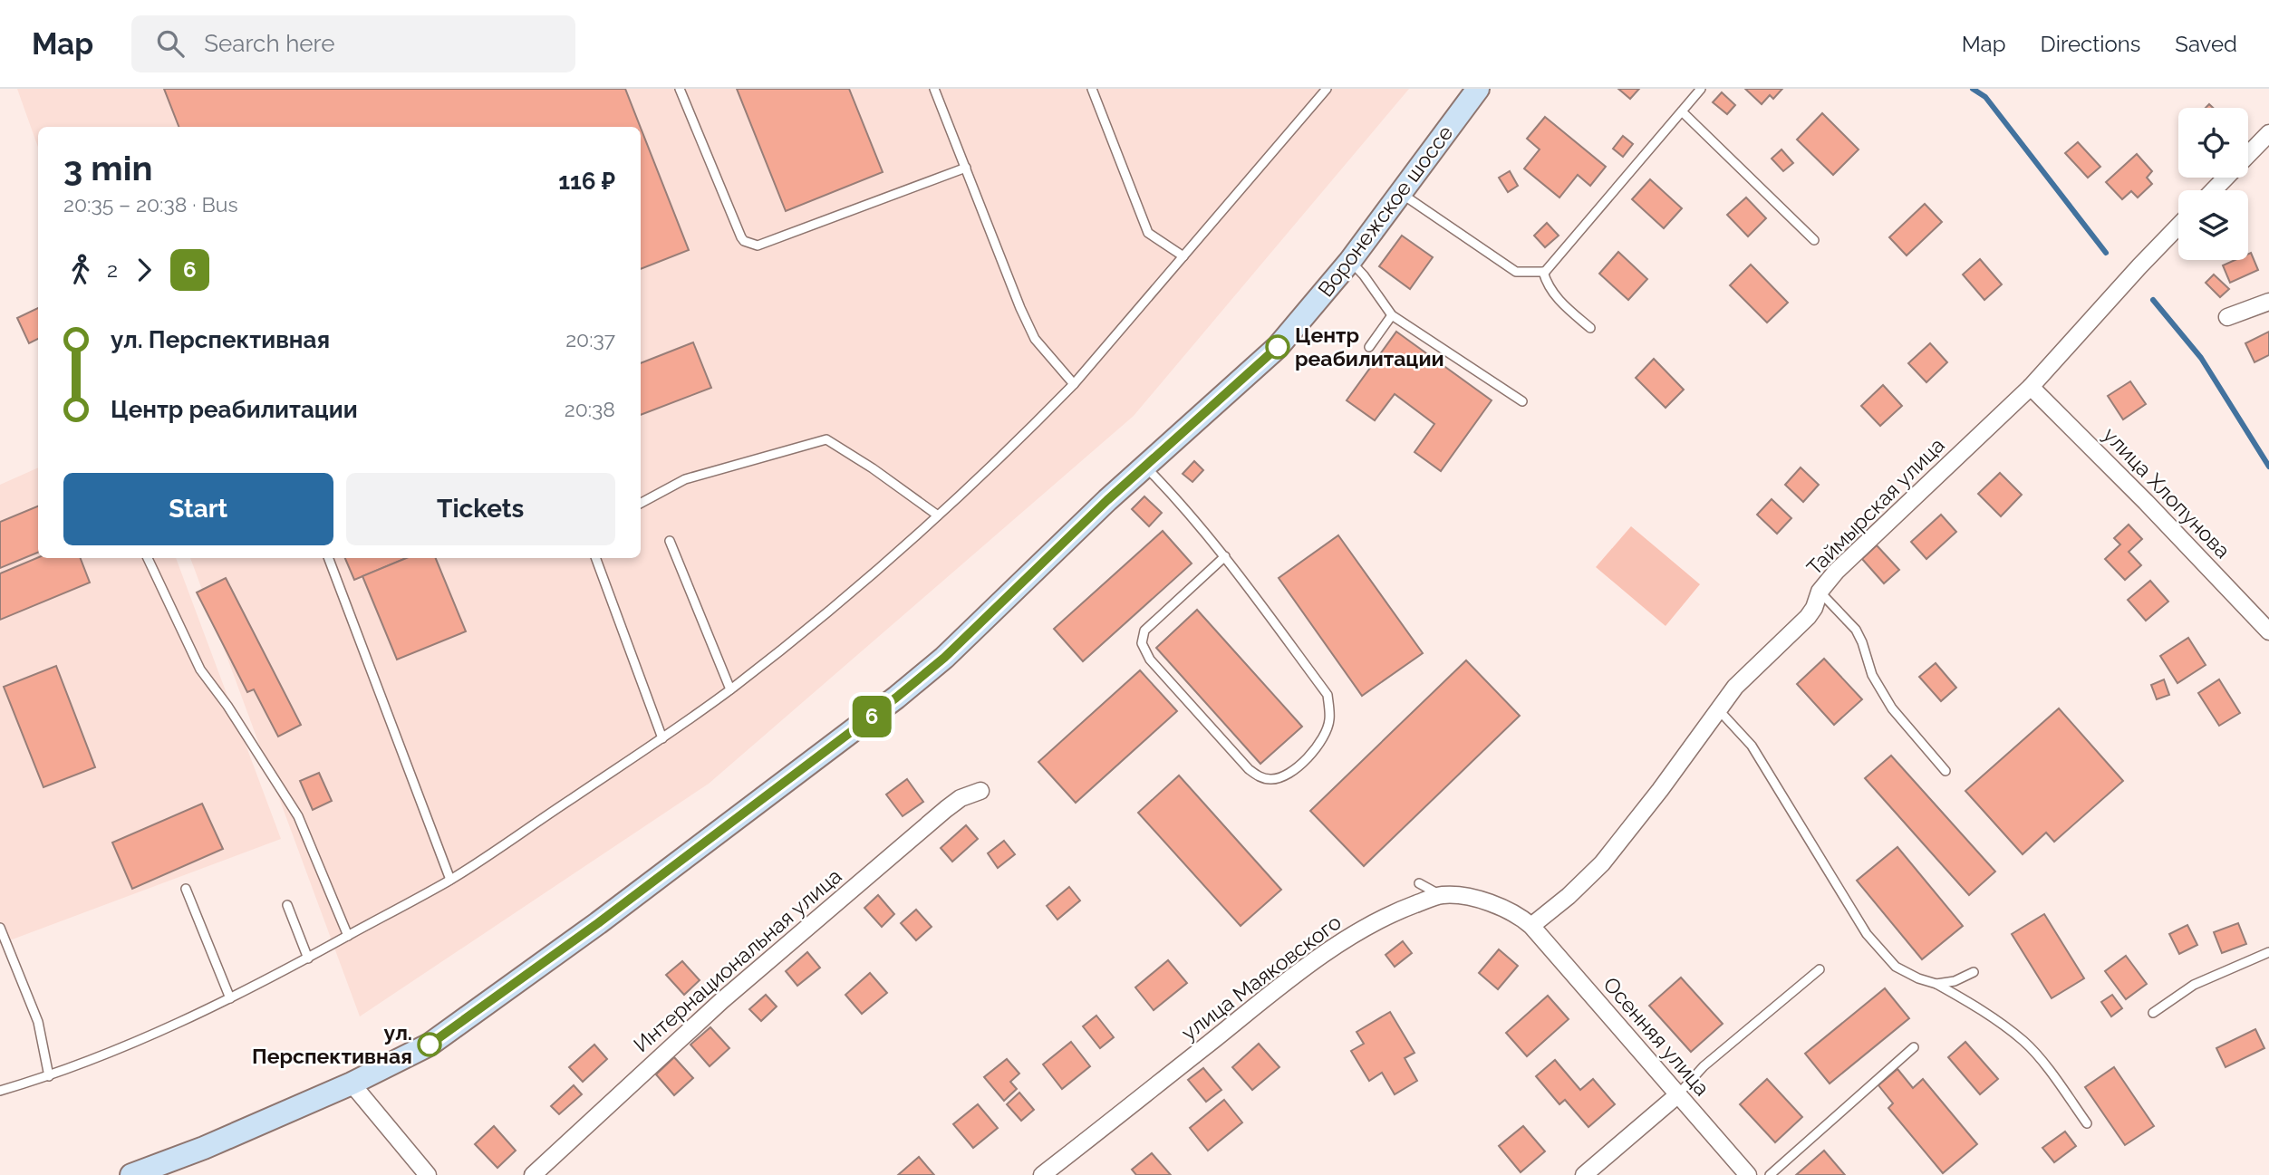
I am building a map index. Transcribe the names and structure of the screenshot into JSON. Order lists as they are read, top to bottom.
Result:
{
  "streets": {
    "main road": ["Воронежское шоссе"],
    "street": [
      "улица Хлопунова",
      "Таймырская улица",
      "Интернациональная улица",
      "улица Маяковского",
      "Осенняя улица"
    ]
  },
  "crossings": [
    ["улица Хлопунова", "Таймырская улица"],
    ["Таймырская улица", "улица Маяковского"],
    ["Таймырская улица", "Осенняя улица"],
    ["улица Маяковского", "Осенняя улица"]
  ],
  "places": ["Центр реабилитации", "ул. Перспективная"],
  "lines": ["bus line 6"],
  "page": {
    "header": "Map",
    "search": "Search here",
    "nav": ["Map", "Directions", "Saved"],
    "on_map": "6",
    "heading": ["3 min", "20:35 – 20:38 · Bus", "116 ₽"],
    "legs": ["2", "6"],
    "list": [
      {
        "name": "ул. Перспективная",
        "value": "20:37"
      },
      {
        "name": "Центр реабилитации",
        "value": "20:38"
      }
    ],
    "buttons": ["Start", "Tickets"]
  }
}
